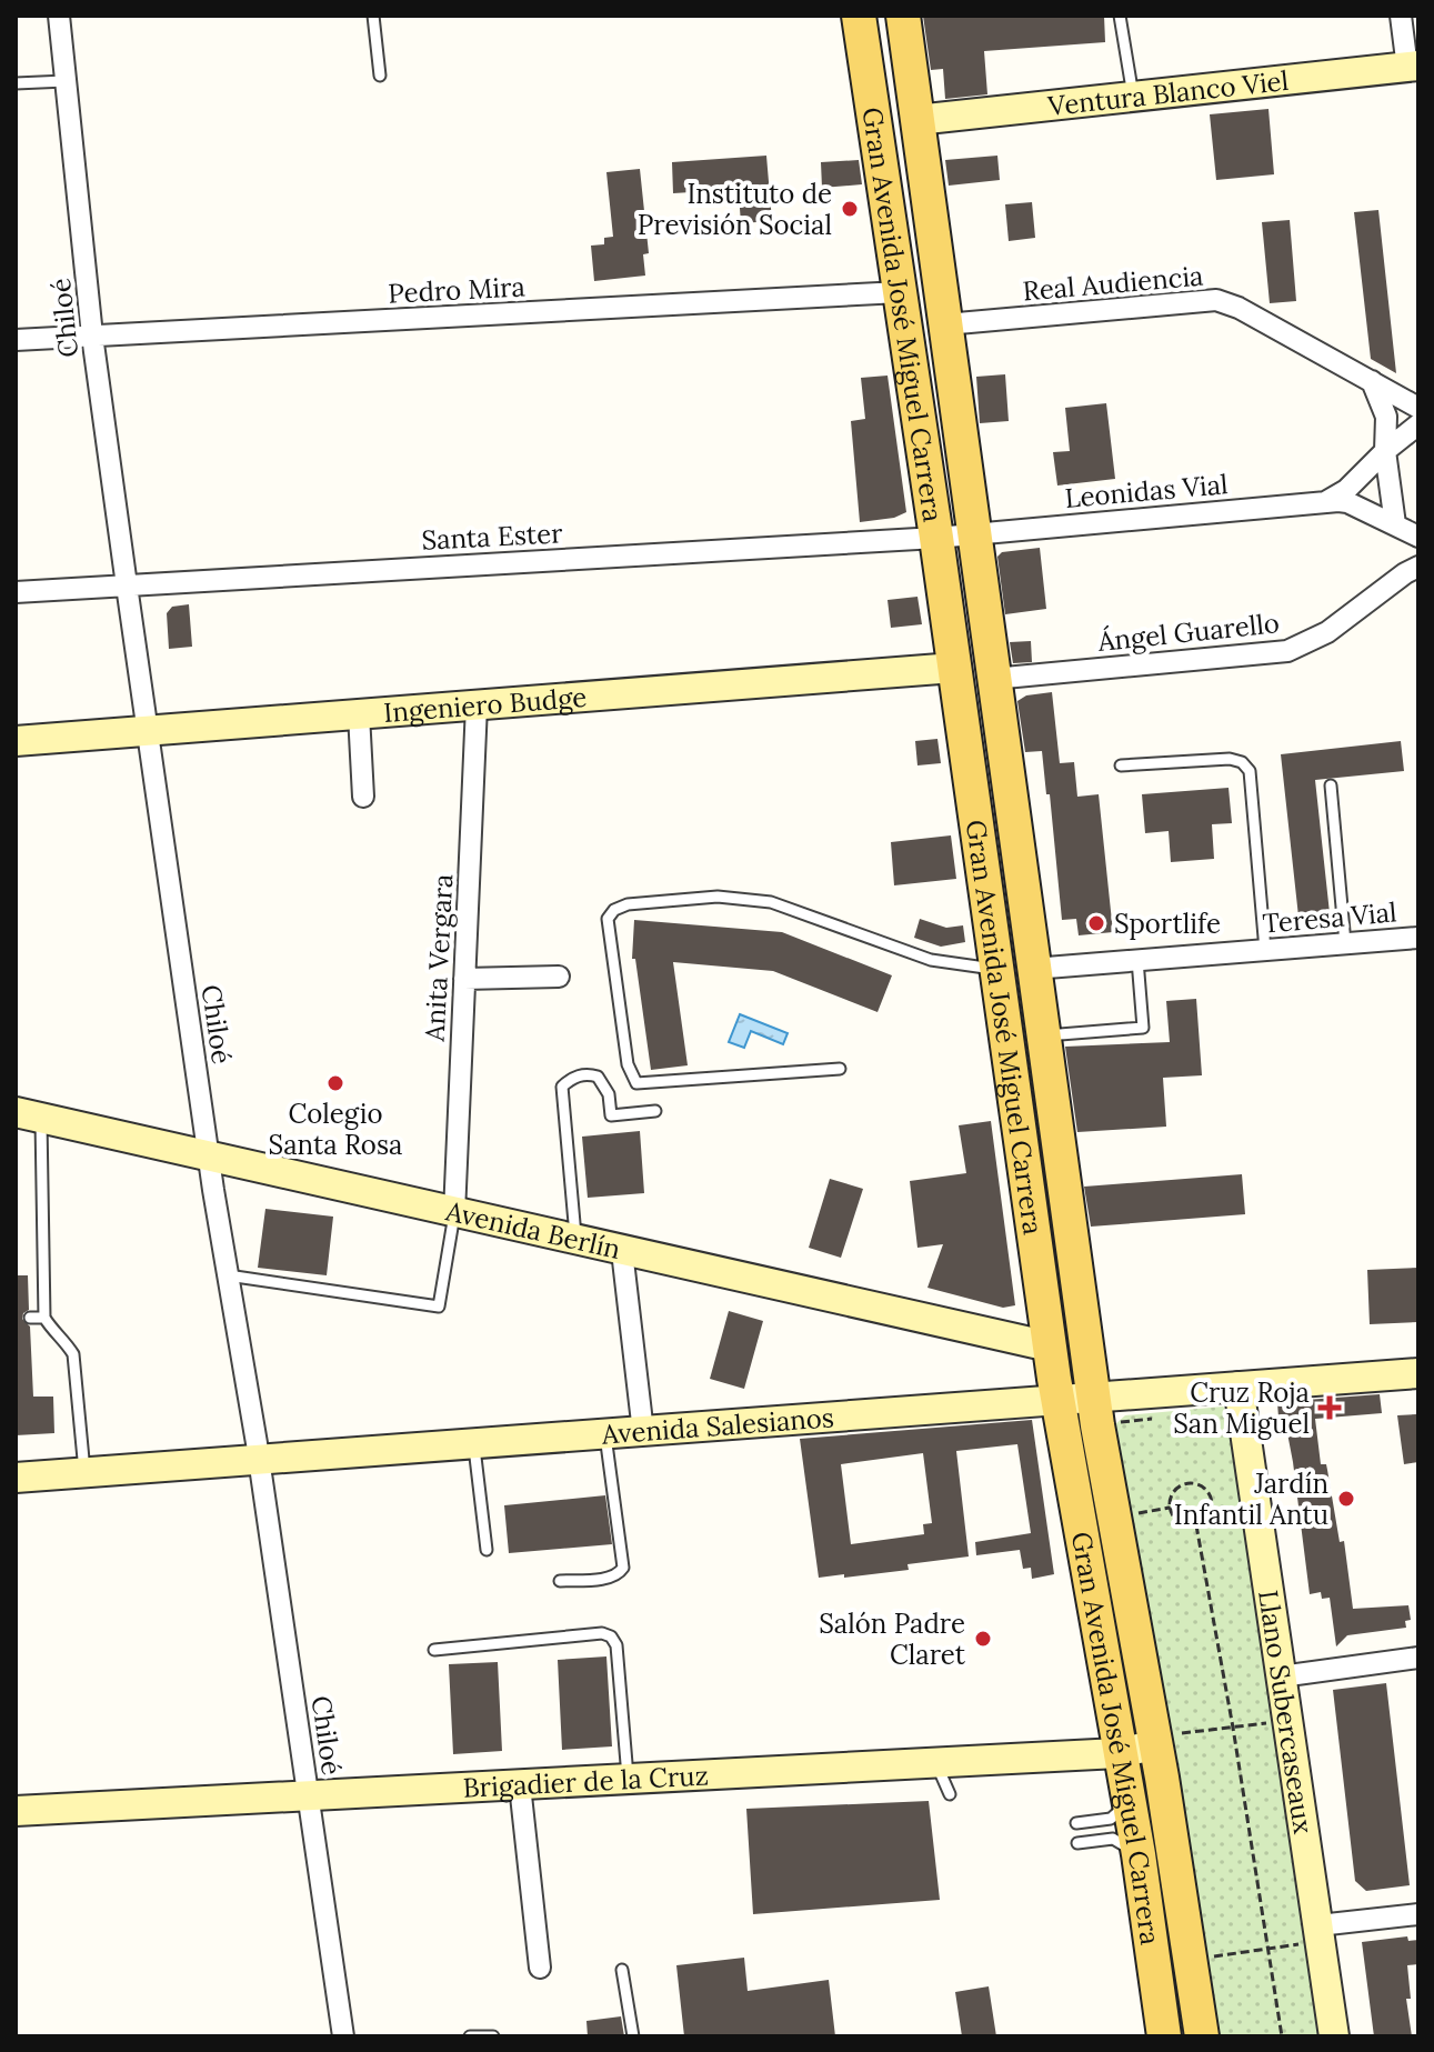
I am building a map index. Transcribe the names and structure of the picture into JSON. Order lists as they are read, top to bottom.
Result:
{
  "streets": {
    "main road": ["Gran Avenida José Miguel Carrera"],
    "street": [
      "Ventura Blanco Viel",
      "Real Audiencia",
      "Pedro Mira",
      "Chiloé",
      "Leonidas Vial",
      "Santa Ester",
      "Ángel Guarello",
      "Ingeniero Budge",
      "Teresa Vial",
      "Anita Vergara",
      "Avenida Berlín",
      "Avenida Salesianos",
      "Llano Subercaseaux",
      "Brigadier de la Cruz"
    ]
  },
  "crossings": [
    ["Ventura Blanco Viel", "Gran Avenida José Miguel Carrera"],
    ["Real Audiencia", "Gran Avenida José Miguel Carrera"],
    ["Pedro Mira", "Gran Avenida José Miguel Carrera"],
    ["Pedro Mira", "Chiloé"],
    ["Gran Avenida José Miguel Carrera", "Leonidas Vial"],
    ["Gran Avenida José Miguel Carrera", "Santa Ester"],
    ["Gran Avenida José Miguel Carrera", "Ángel Guarello"],
    ["Gran Avenida José Miguel Carrera", "Ingeniero Budge"],
    ["Gran Avenida José Miguel Carrera", "Teresa Vial"],
    ["Gran Avenida José Miguel Carrera", "Avenida Berlín"],
    ["Gran Avenida José Miguel Carrera", "Avenida Salesianos"],
    ["Gran Avenida José Miguel Carrera", "Brigadier de la Cruz"],
    ["Chiloé", "Santa Ester"],
    ["Chiloé", "Ingeniero Budge"],
    ["Chiloé", "Avenida Berlín"],
    ["Chiloé", "Avenida Salesianos"],
    ["Chiloé", "Brigadier de la Cruz"],
    ["Leonidas Vial", "Santa Ester"],
    ["Ingeniero Budge", "Anita Vergara"],
    ["Anita Vergara", "Avenida Berlín"],
    ["Avenida Salesianos", "Llano Subercaseaux"]
  ],
  "places": {
    "other": [
      "Instituto de Previsión Social",
      "Sportlife",
      "Colegio Santa Rosa",
      "Jardín Infantil Antu",
      "Salón Padre Claret"
    ],
    "health": ["Cruz Roja San Miguel"]
  }
}
